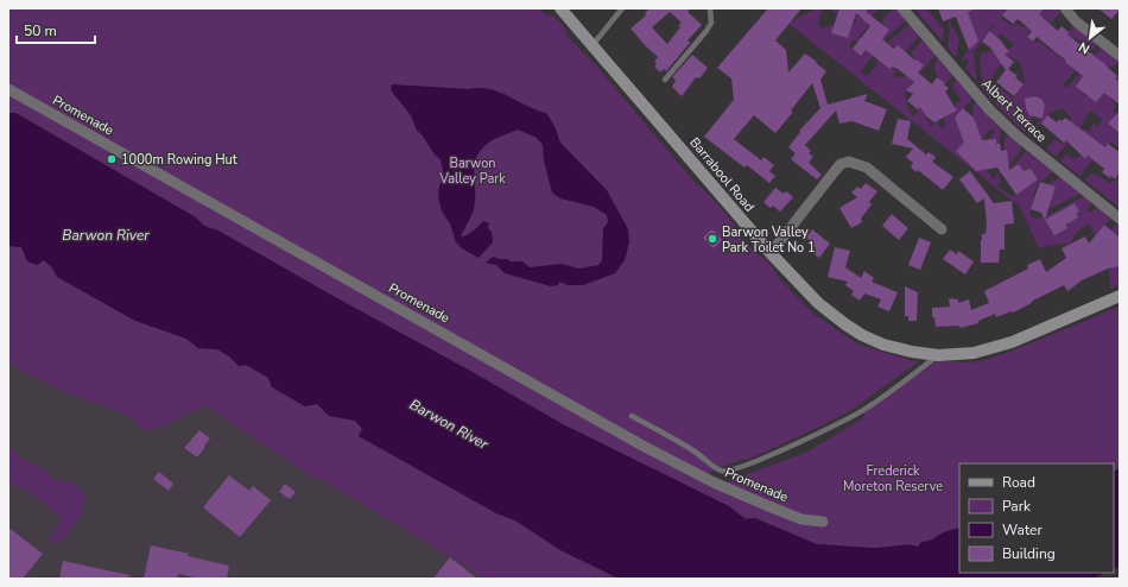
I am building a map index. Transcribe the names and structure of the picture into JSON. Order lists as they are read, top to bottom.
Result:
{
  "streets": {
    "street": ["Albert Terrace", "Promenade", "Barrabool Road"]
  },
  "crossings": [
    ["Promenade", "Barrabool Road"]
  ],
  "water": ["Barwon River"],
  "parks": ["Barwon Valley Park", "Frederick Moreton Reserve"],
  "places": ["1000m Rowing Hut", "Barwon Valley Park Toilet No 1"],
  "legend": [
    "Road",
    "Park",
    "Water",
    "Building"
  ],
  "scale_bar": "50 m",
  "north": "bottom left"
}
